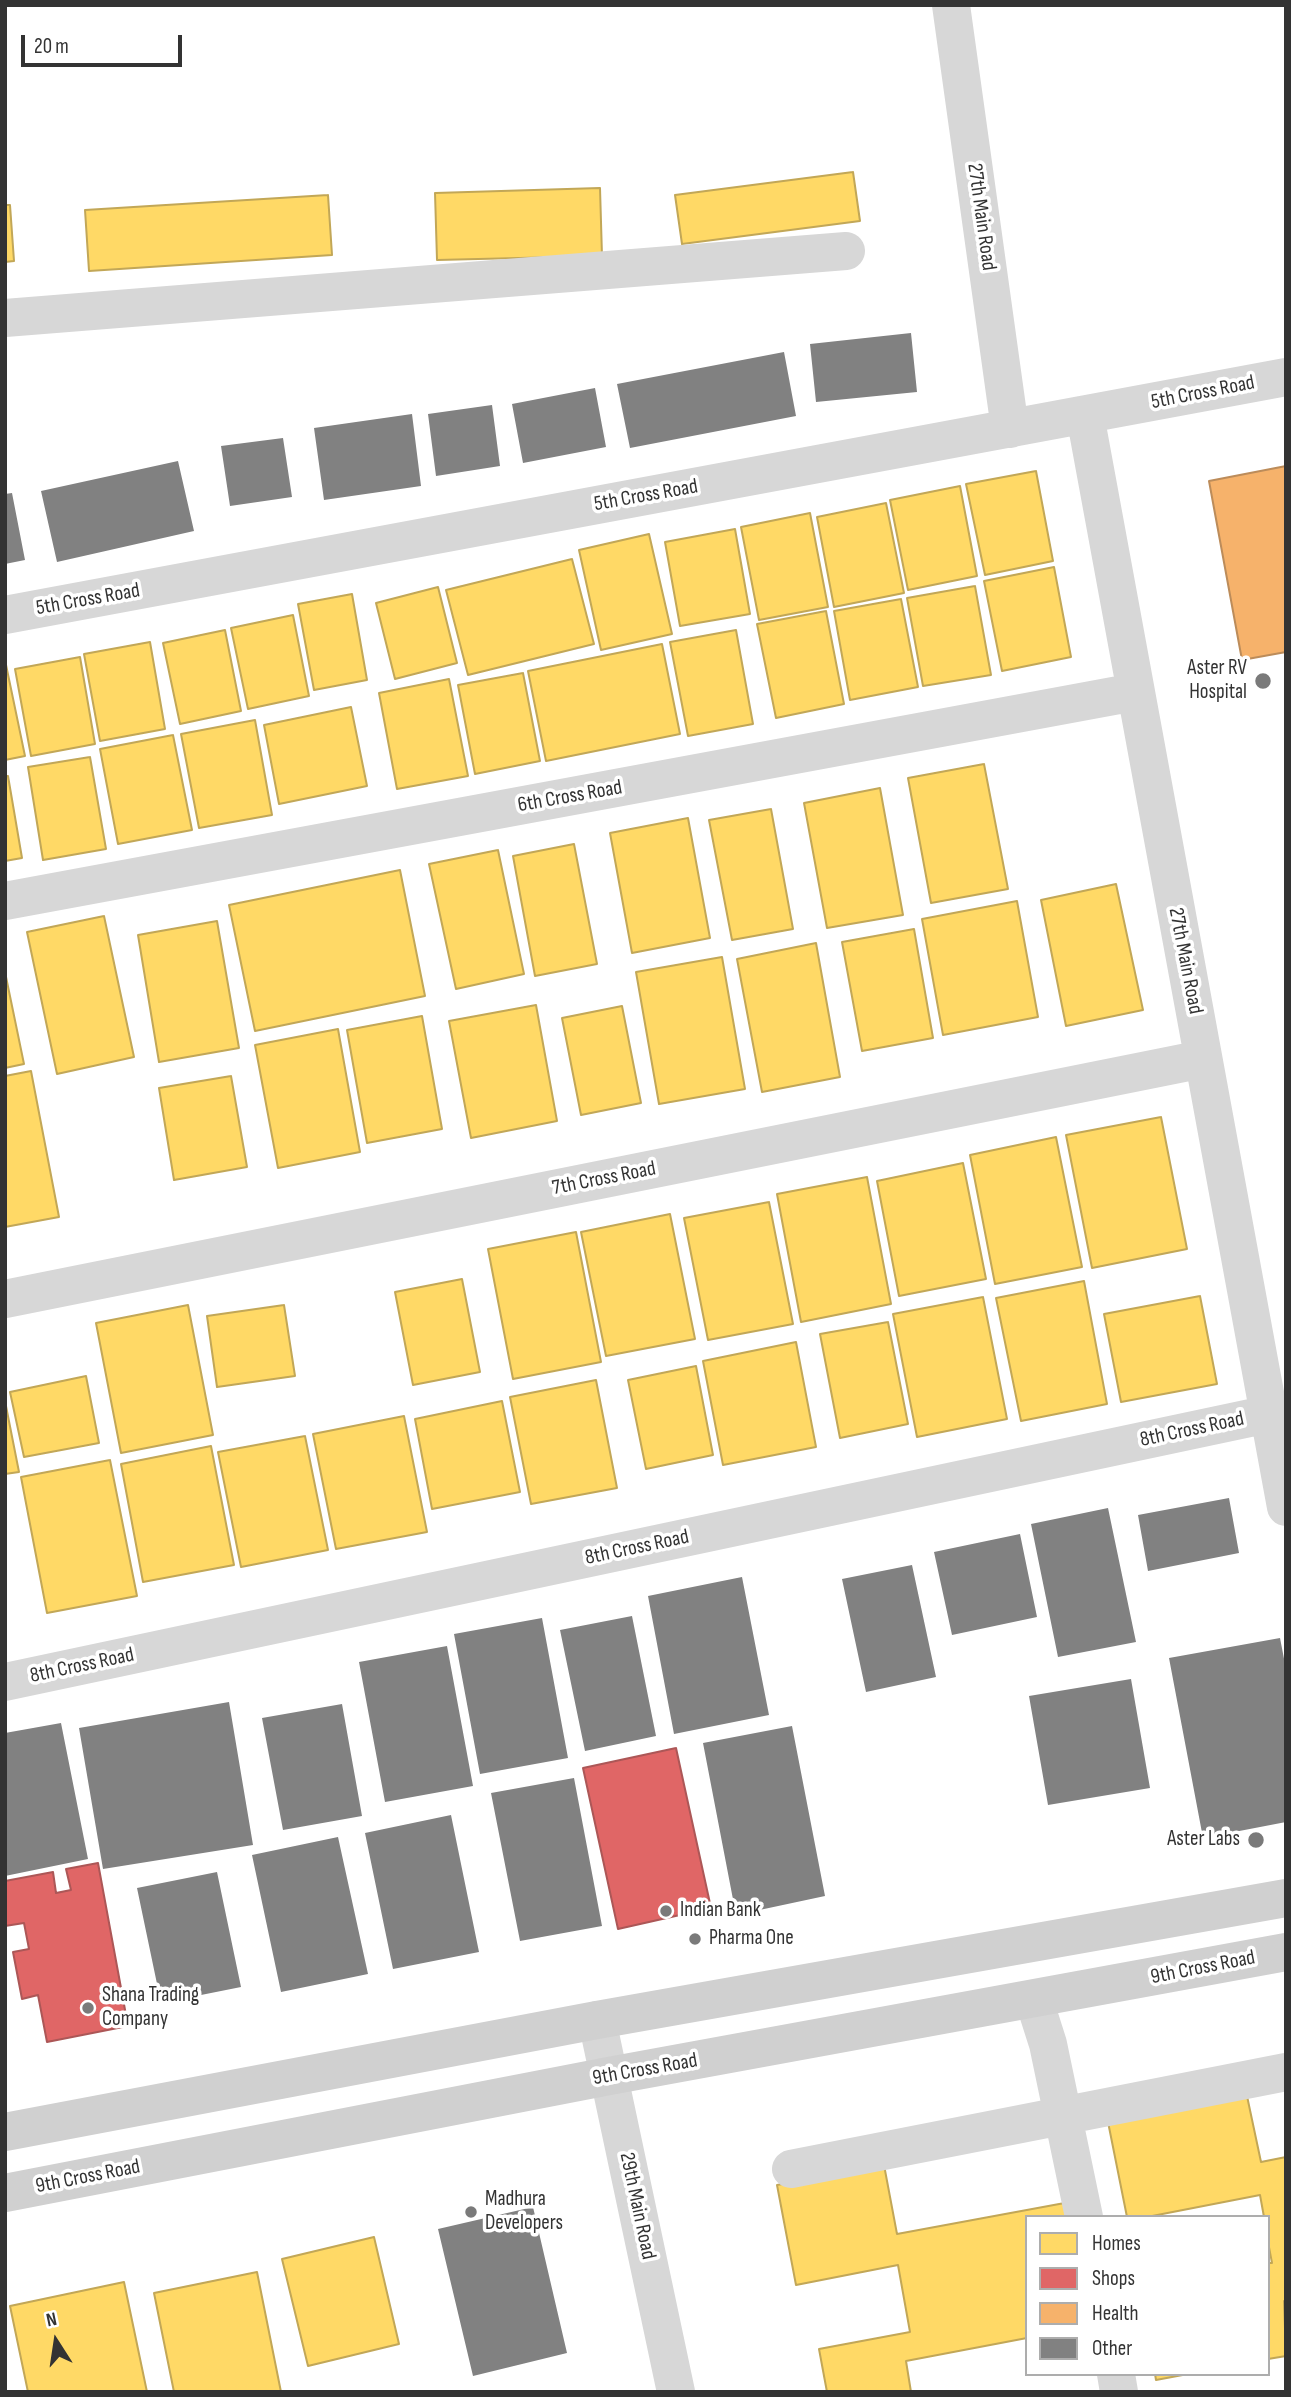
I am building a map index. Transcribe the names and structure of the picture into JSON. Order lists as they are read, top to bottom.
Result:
{
  "streets": {
    "main road": ["9th Cross Road"],
    "street": [
      "27th Main Road",
      "5th Cross Road",
      "6th Cross Road",
      "7th Cross Road",
      "8th Cross Road",
      "29th Main Road"
    ]
  },
  "crossings": [
    ["27th Main Road", "5th Cross Road"],
    ["27th Main Road", "6th Cross Road"],
    ["27th Main Road", "7th Cross Road"],
    ["27th Main Road", "8th Cross Road"],
    ["9th Cross Road", "29th Main Road"]
  ],
  "places": [
    "Aster RV Hospital",
    "Aster Labs",
    "Indian Bank",
    "Pharma One",
    "Shana Trading Company",
    "Madhura Developers"
  ],
  "legend": [
    "Homes",
    "Shops",
    "Health",
    "Other"
  ],
  "scale_bar": "20 m",
  "north": "top"
}
